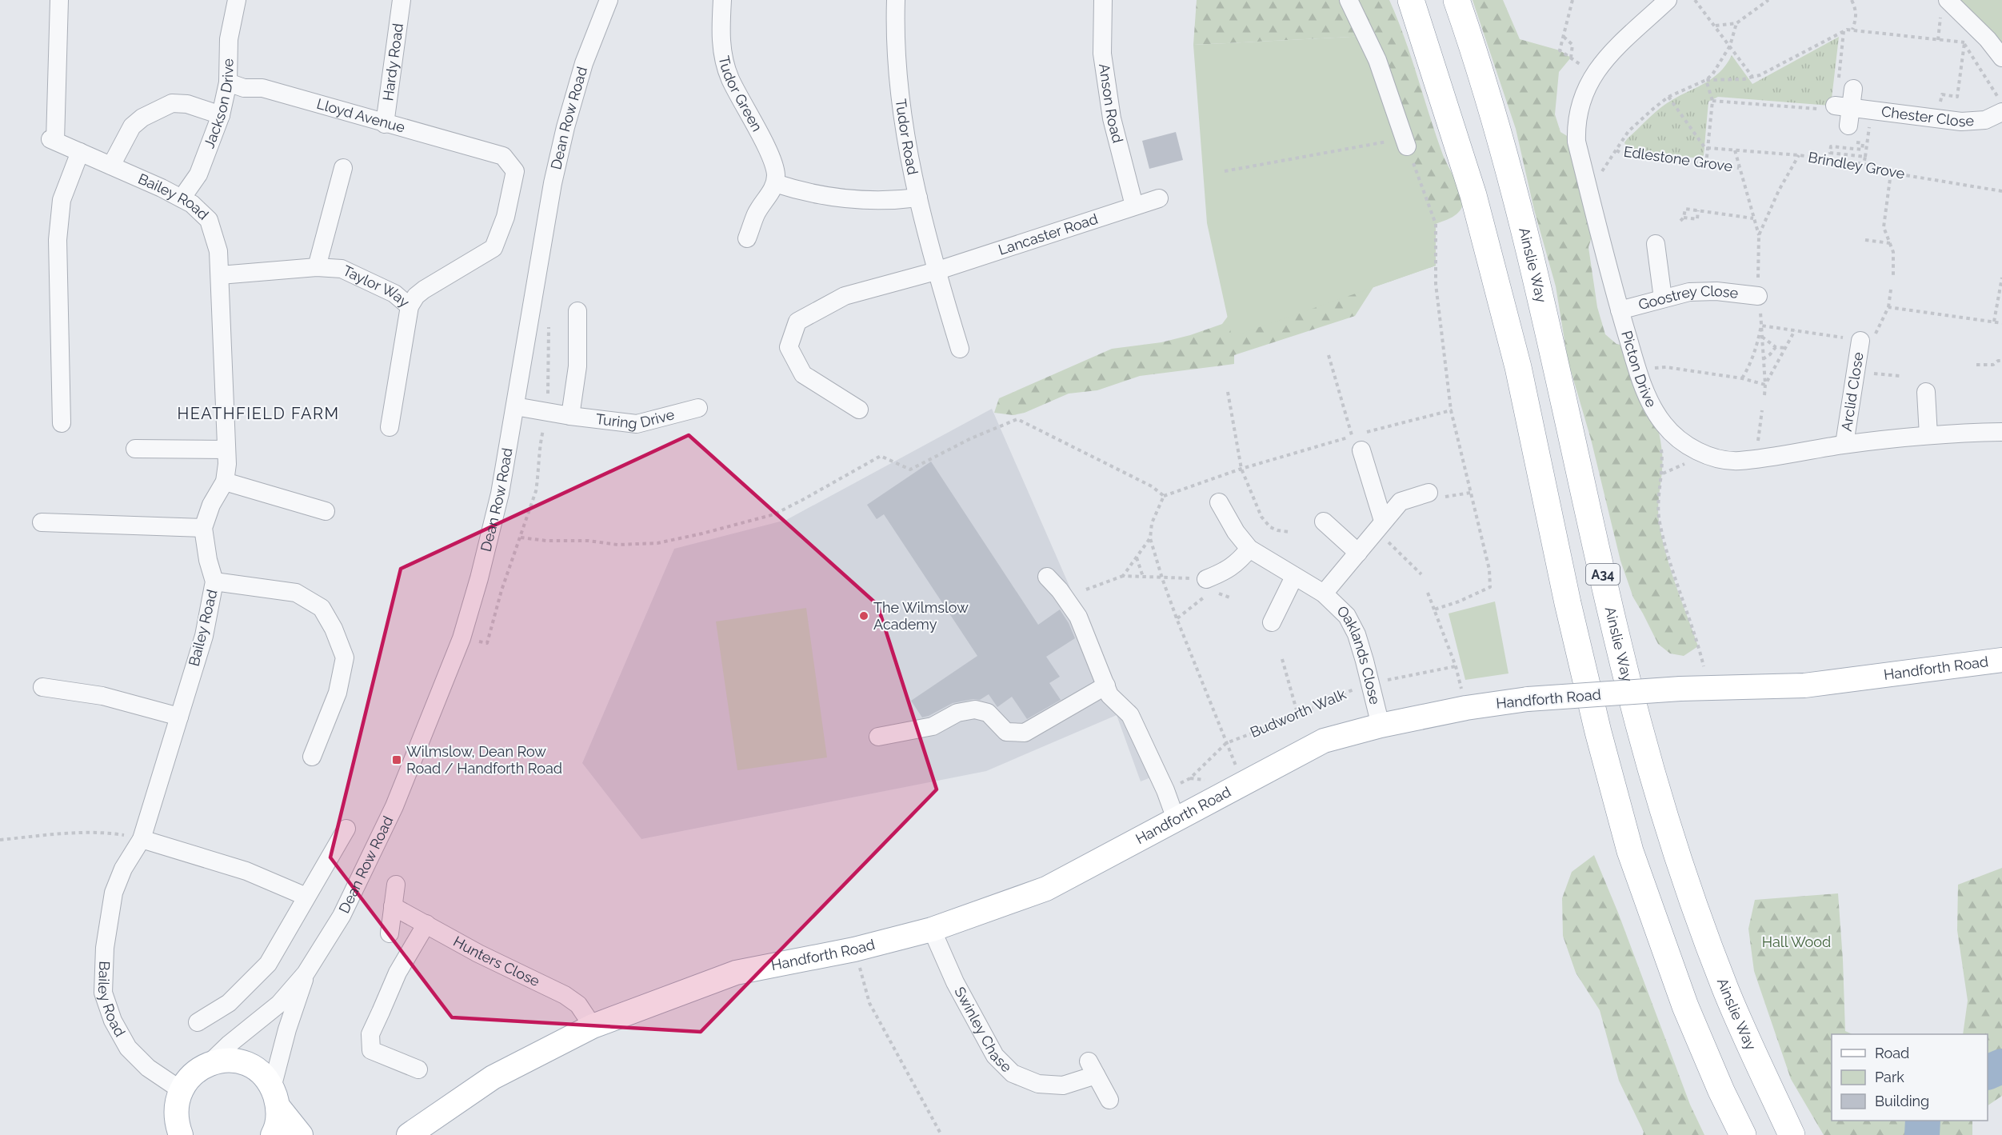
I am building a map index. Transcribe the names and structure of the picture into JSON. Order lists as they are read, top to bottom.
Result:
{
  "streets": {
    "highway": ["Ainslie Way", "A34"],
    "main road": ["Handforth Road"],
    "street": [
      "Hardy Road",
      "Tudor Green",
      "Jackson Drive",
      "Anson Road",
      "Chester Close",
      "Lloyd Avenue",
      "Dean Row Road",
      "Tudor Road",
      "Bailey Road",
      "Lancaster Road",
      "Taylor Way",
      "Goostrey Close",
      "Picton Drive",
      "Arclid Close",
      "Turing Drive",
      "Oaklands Close",
      "Hunters Close",
      "Swinley Chase"
    ],
    "path": ["Edlestone Grove", "Brindley Grove", "Budworth Walk"]
  },
  "crossings": [
    ["Hardy Road", "Lloyd Avenue"],
    ["Jackson Drive", "Lloyd Avenue"],
    ["Jackson Drive", "Bailey Road"],
    ["Anson Road", "Lancaster Road"],
    ["Lloyd Avenue", "Taylor Way"],
    ["Dean Row Road", "Turing Drive"],
    ["Tudor Road", "Lancaster Road"],
    ["Edlestone Grove", "Brindley Grove"],
    ["Brindley Grove", "Goostrey Close"],
    ["Bailey Road", "Taylor Way"],
    ["Goostrey Close", "Picton Drive"],
    ["Picton Drive", "Arclid Close"],
    ["Oaklands Close", "Handforth Road"],
    ["Oaklands Close", "Budworth Walk"],
    ["Handforth Road", "Hunters Close"],
    ["Handforth Road", "Swinley Chase"]
  ],
  "districts": ["HEATHFIELD FARM"],
  "parks": ["Hall Wood"],
  "places": {
    "other": ["The Wilmslow Academy"],
    "transit": ["Wilmslow, Dean Row Road / Handforth Road"]
  },
  "legend": ["Road", "Park", "Building"]
}
